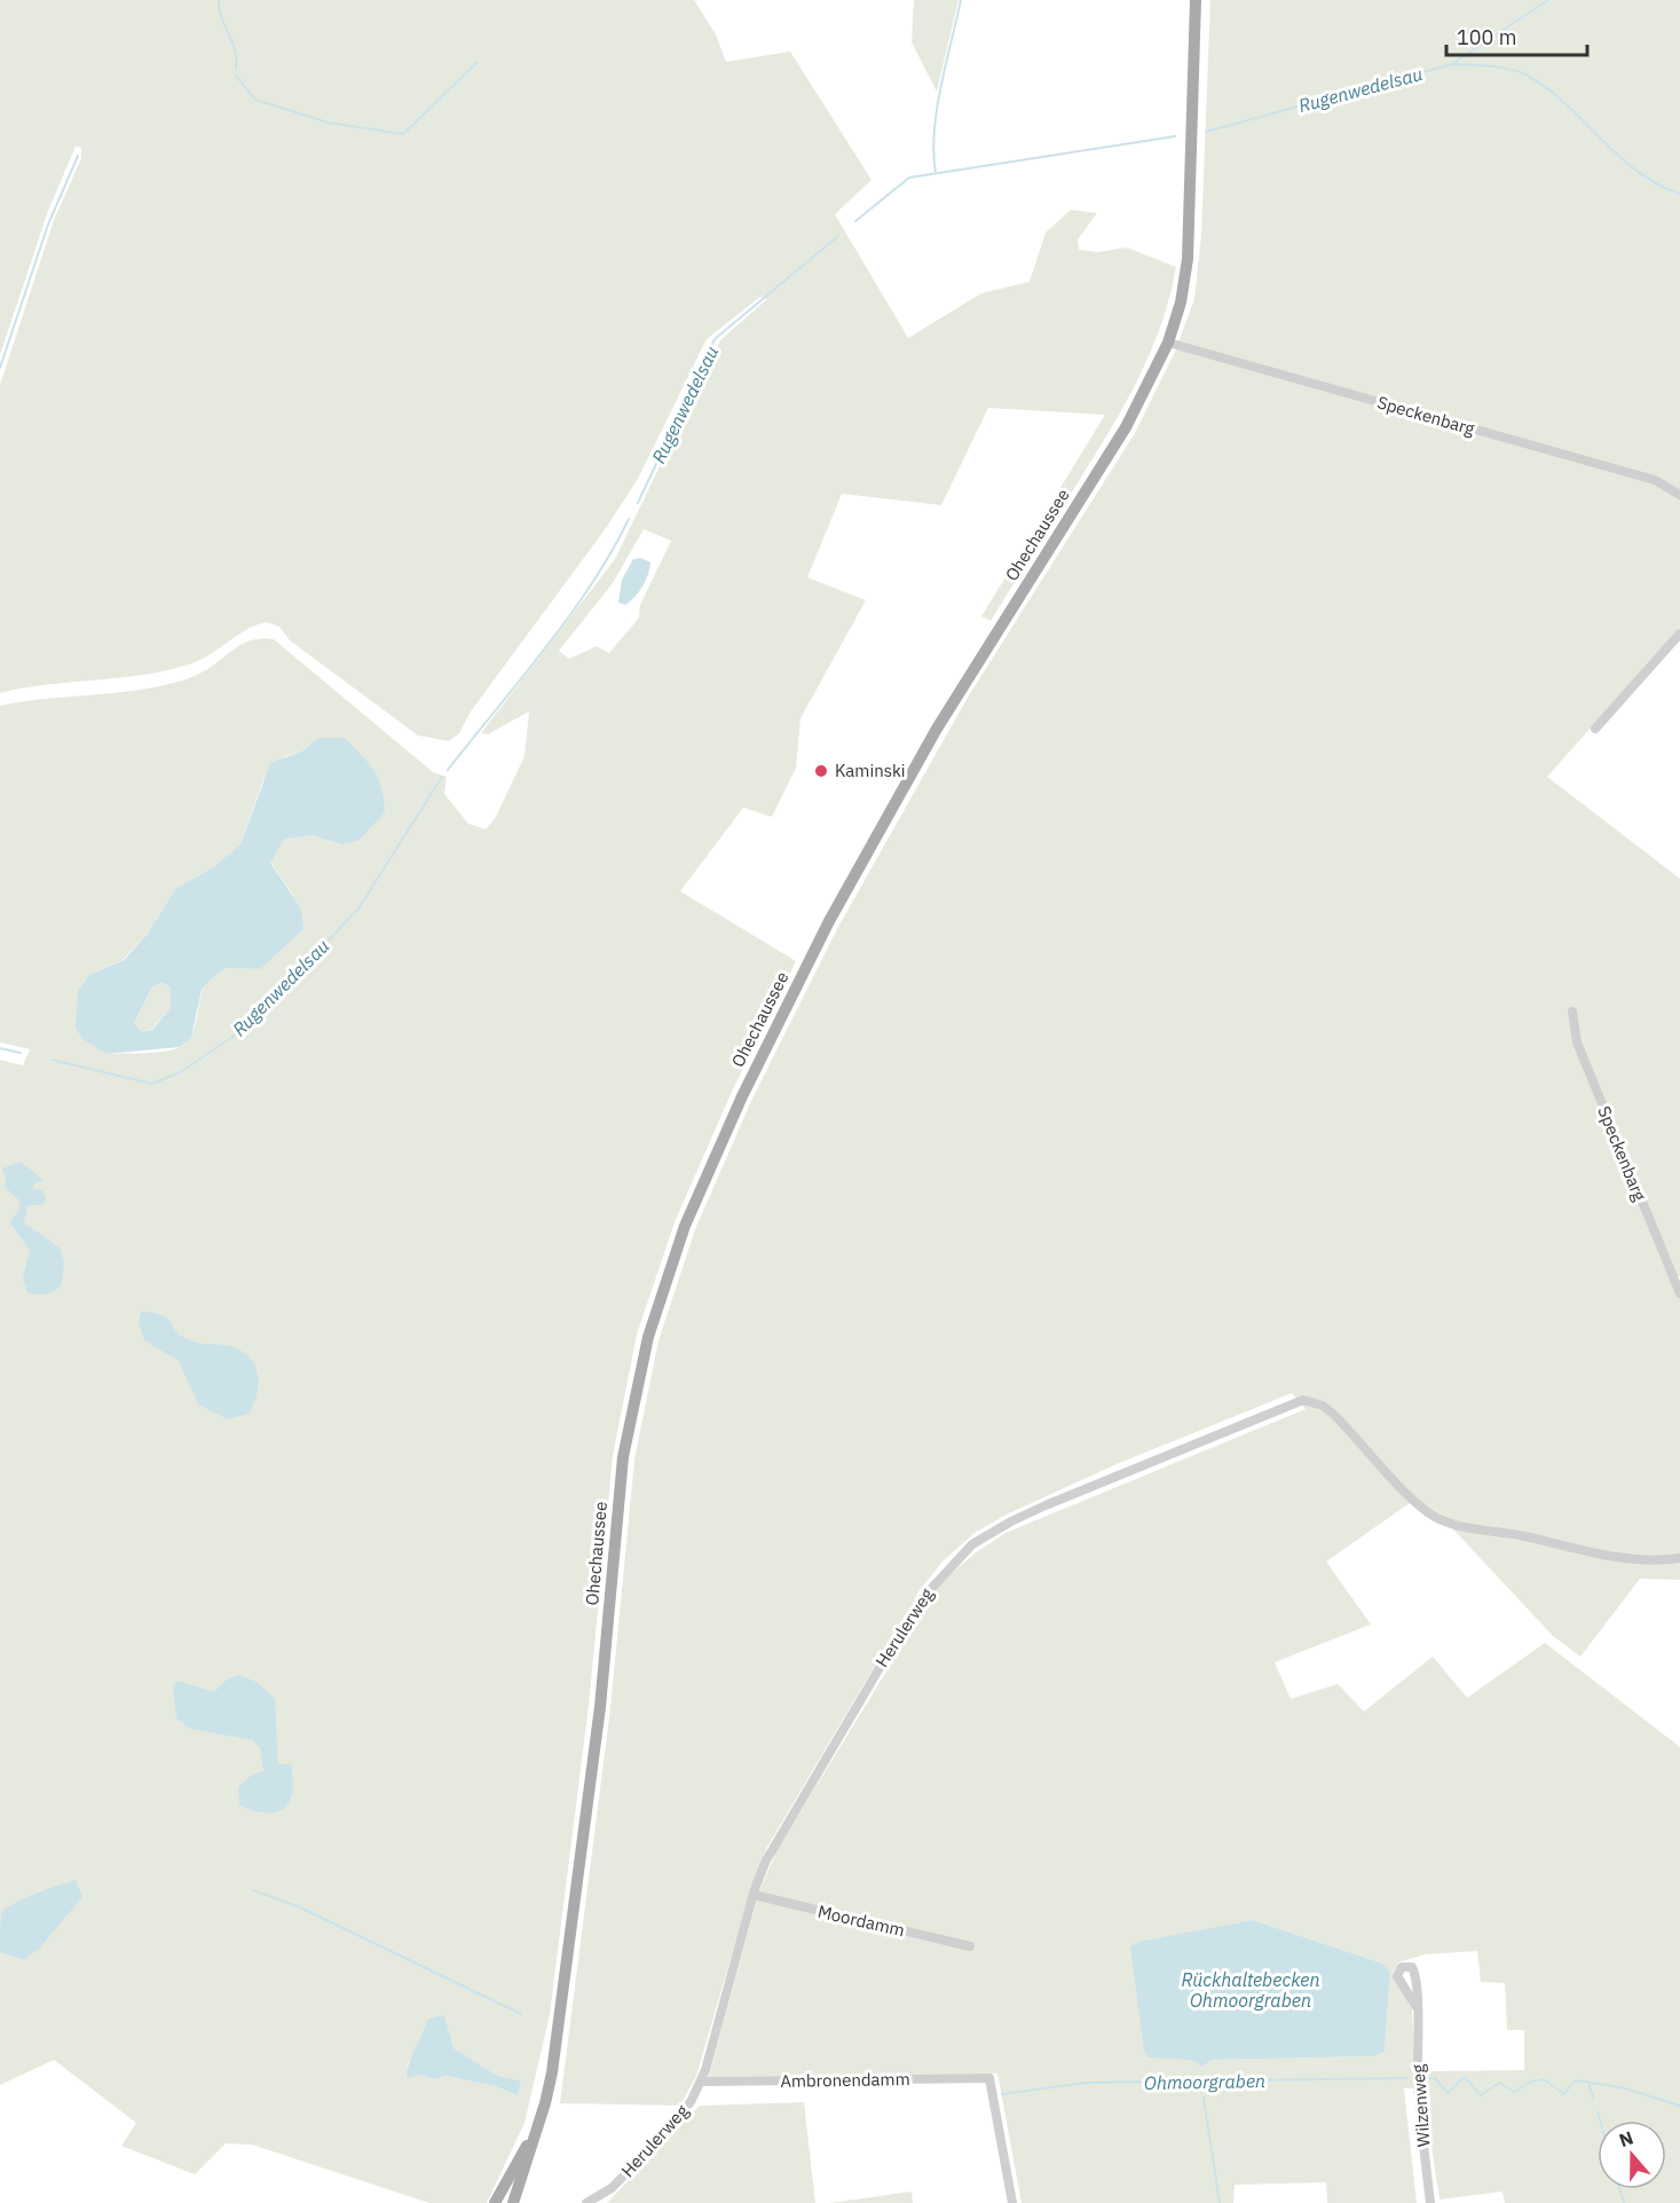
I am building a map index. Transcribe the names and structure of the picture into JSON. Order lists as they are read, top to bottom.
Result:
{
  "streets": {
    "main road": ["Ohechaussee"],
    "street": [
      "Speckenbarg",
      "Herulerweg",
      "Moordamm",
      "Ambronendamm",
      "Wilzenweg"
    ]
  },
  "crossings": [
    ["Speckenbarg", "Ohechaussee"],
    ["Herulerweg", "Moordamm"],
    ["Herulerweg", "Ambronendamm"]
  ],
  "water": ["Rugenwedelsau", "Rückhaltebecken Ohmoorgraben", "Ohmoorgraben"],
  "places": ["Kaminski"],
  "scale_bar": "100 m",
  "north": "top"
}
